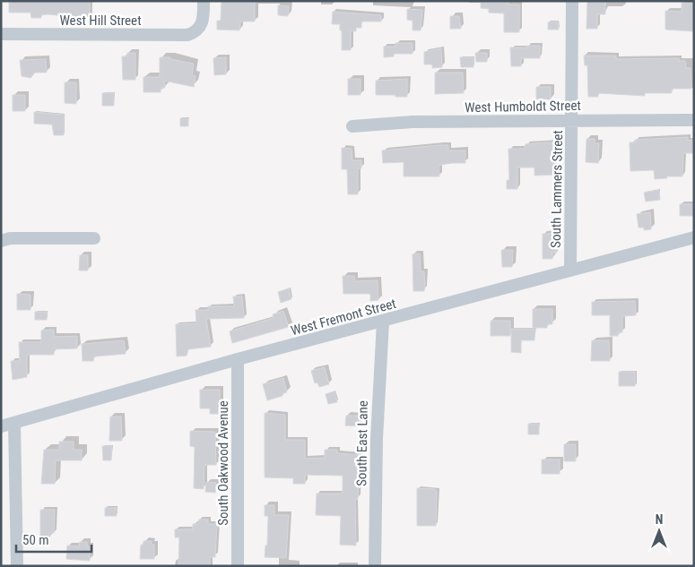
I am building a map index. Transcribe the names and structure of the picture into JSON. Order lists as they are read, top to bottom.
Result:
{
  "streets": {
    "street": [
      "West Hill Street",
      "West Humboldt Street",
      "South Lammers Street",
      "West Fremont Street",
      "South East Lane",
      "South Oakwood Avenue"
    ]
  },
  "crossings": [
    ["West Humboldt Street", "South Lammers Street"],
    ["South Lammers Street", "West Fremont Street"],
    ["West Fremont Street", "South East Lane"],
    ["West Fremont Street", "South Oakwood Avenue"]
  ],
  "scale_bar": "50 m",
  "north": "top"
}
